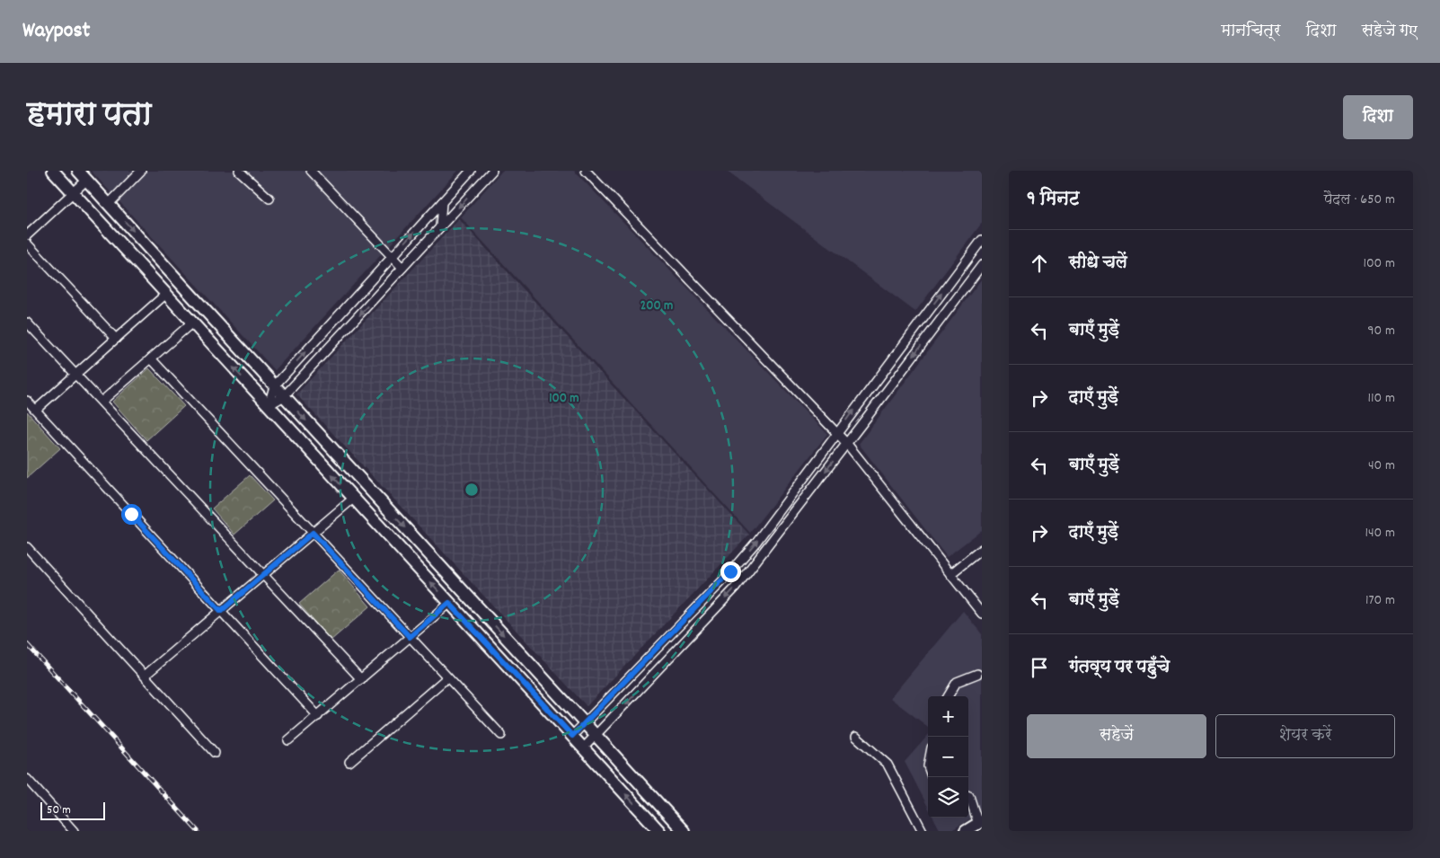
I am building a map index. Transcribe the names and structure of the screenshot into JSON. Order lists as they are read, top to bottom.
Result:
{
  "scale_bar": "50 m",
  "page": {
    "header": "Waypost",
    "nav": ["मानचित्र", "दिशा", "सहेजे गए"],
    "title": "हमारा पता",
    "buttons": [
      "दिशा",
      ["सहेजें", "शेयर करें"]
    ],
    "heading": ["9 मिनट", "पैदल · 650 m"],
    "list": [
      ["सीधे चलें", "100 m"],
      ["बाएँ मुड़ें", "90 m"],
      ["दाएँ मुड़ें", "110 m"],
      ["बाएँ मुड़ें", "40 m"],
      ["दाएँ मुड़ें", "140 m"],
      ["बाएँ मुड़ें", "170 m"],
      "गंतव्य पर पहुँचे"
    ],
    "map_buttons": ["+", "−"],
    "scale": "50 m"
  },
  "rings": ["200 m", "100 m"]
}
